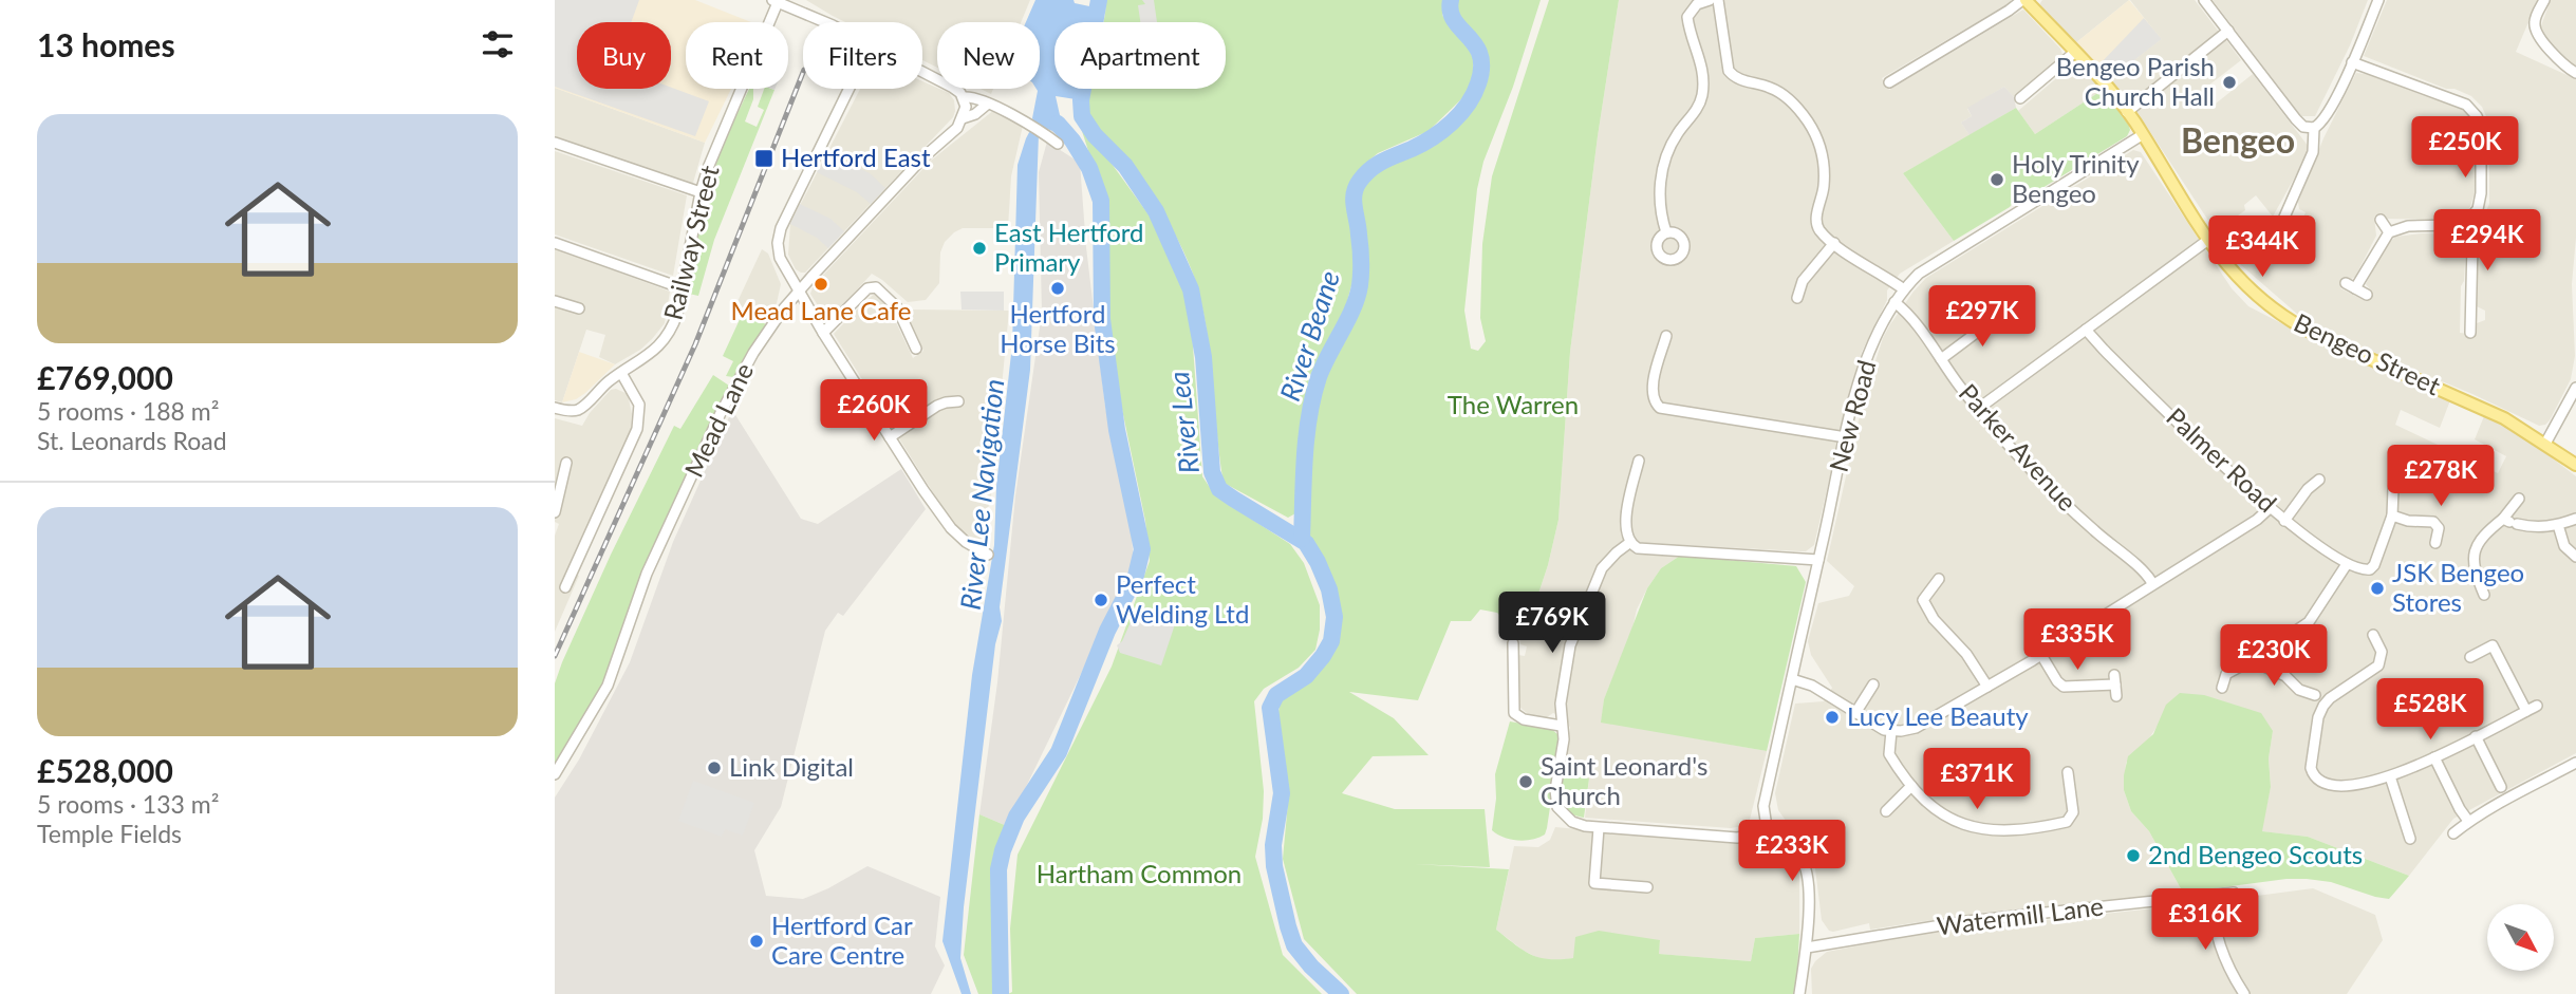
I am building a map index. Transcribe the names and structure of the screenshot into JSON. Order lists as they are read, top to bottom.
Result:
{
  "streets": {
    "main road": ["Bengeo Street"],
    "street": [
      "Railway Street",
      "New Road",
      "Mead Lane",
      "Parker Avenue",
      "Palmer Road",
      "Watermill Lane"
    ]
  },
  "crossings": [
    ["Bengeo Street", "New Road"],
    ["New Road", "Parker Avenue"]
  ],
  "districts": ["Bengeo"],
  "water": ["River Beane", "River Lea", "River Lee Navigation"],
  "parks": ["The Warren", "Hartham Common"],
  "places": {
    "other": [
      "Bengeo Parish Church Hall",
      "Holy Trinity Bengeo",
      "East Hertford Primary",
      "Mead Lane Cafe",
      "Hertford Horse Bits",
      "JSK Bengeo Stores",
      "Perfect Welding Ltd",
      "Lucy Lee Beauty",
      "Link Digital",
      "Saint Leonard's Church",
      "2nd Bengeo Scouts",
      "Hertford Car Care Centre"
    ],
    "transit": ["Hertford East"]
  },
  "north": "bottom right",
  "page": {
    "heading": "13 homes",
    "chip": [
      "Buy",
      "Rent",
      "Filters",
      "New",
      "Apartment"
    ],
    "list": [
      {
        "name": "£769,000",
        "note": "5 rooms · 188 m² · St. Leonards Road"
      },
      {
        "name": "£528,000",
        "note": "5 rooms · 133 m² · Temple Fields"
      }
    ],
    "price": [
      "£250K",
      "£294K",
      "£344K",
      "£297K",
      "£260K",
      "£278K",
      "£769K",
      "£335K",
      "£230K",
      "£528K",
      "£371K",
      "£233K",
      "£316K"
    ]
  }
}
